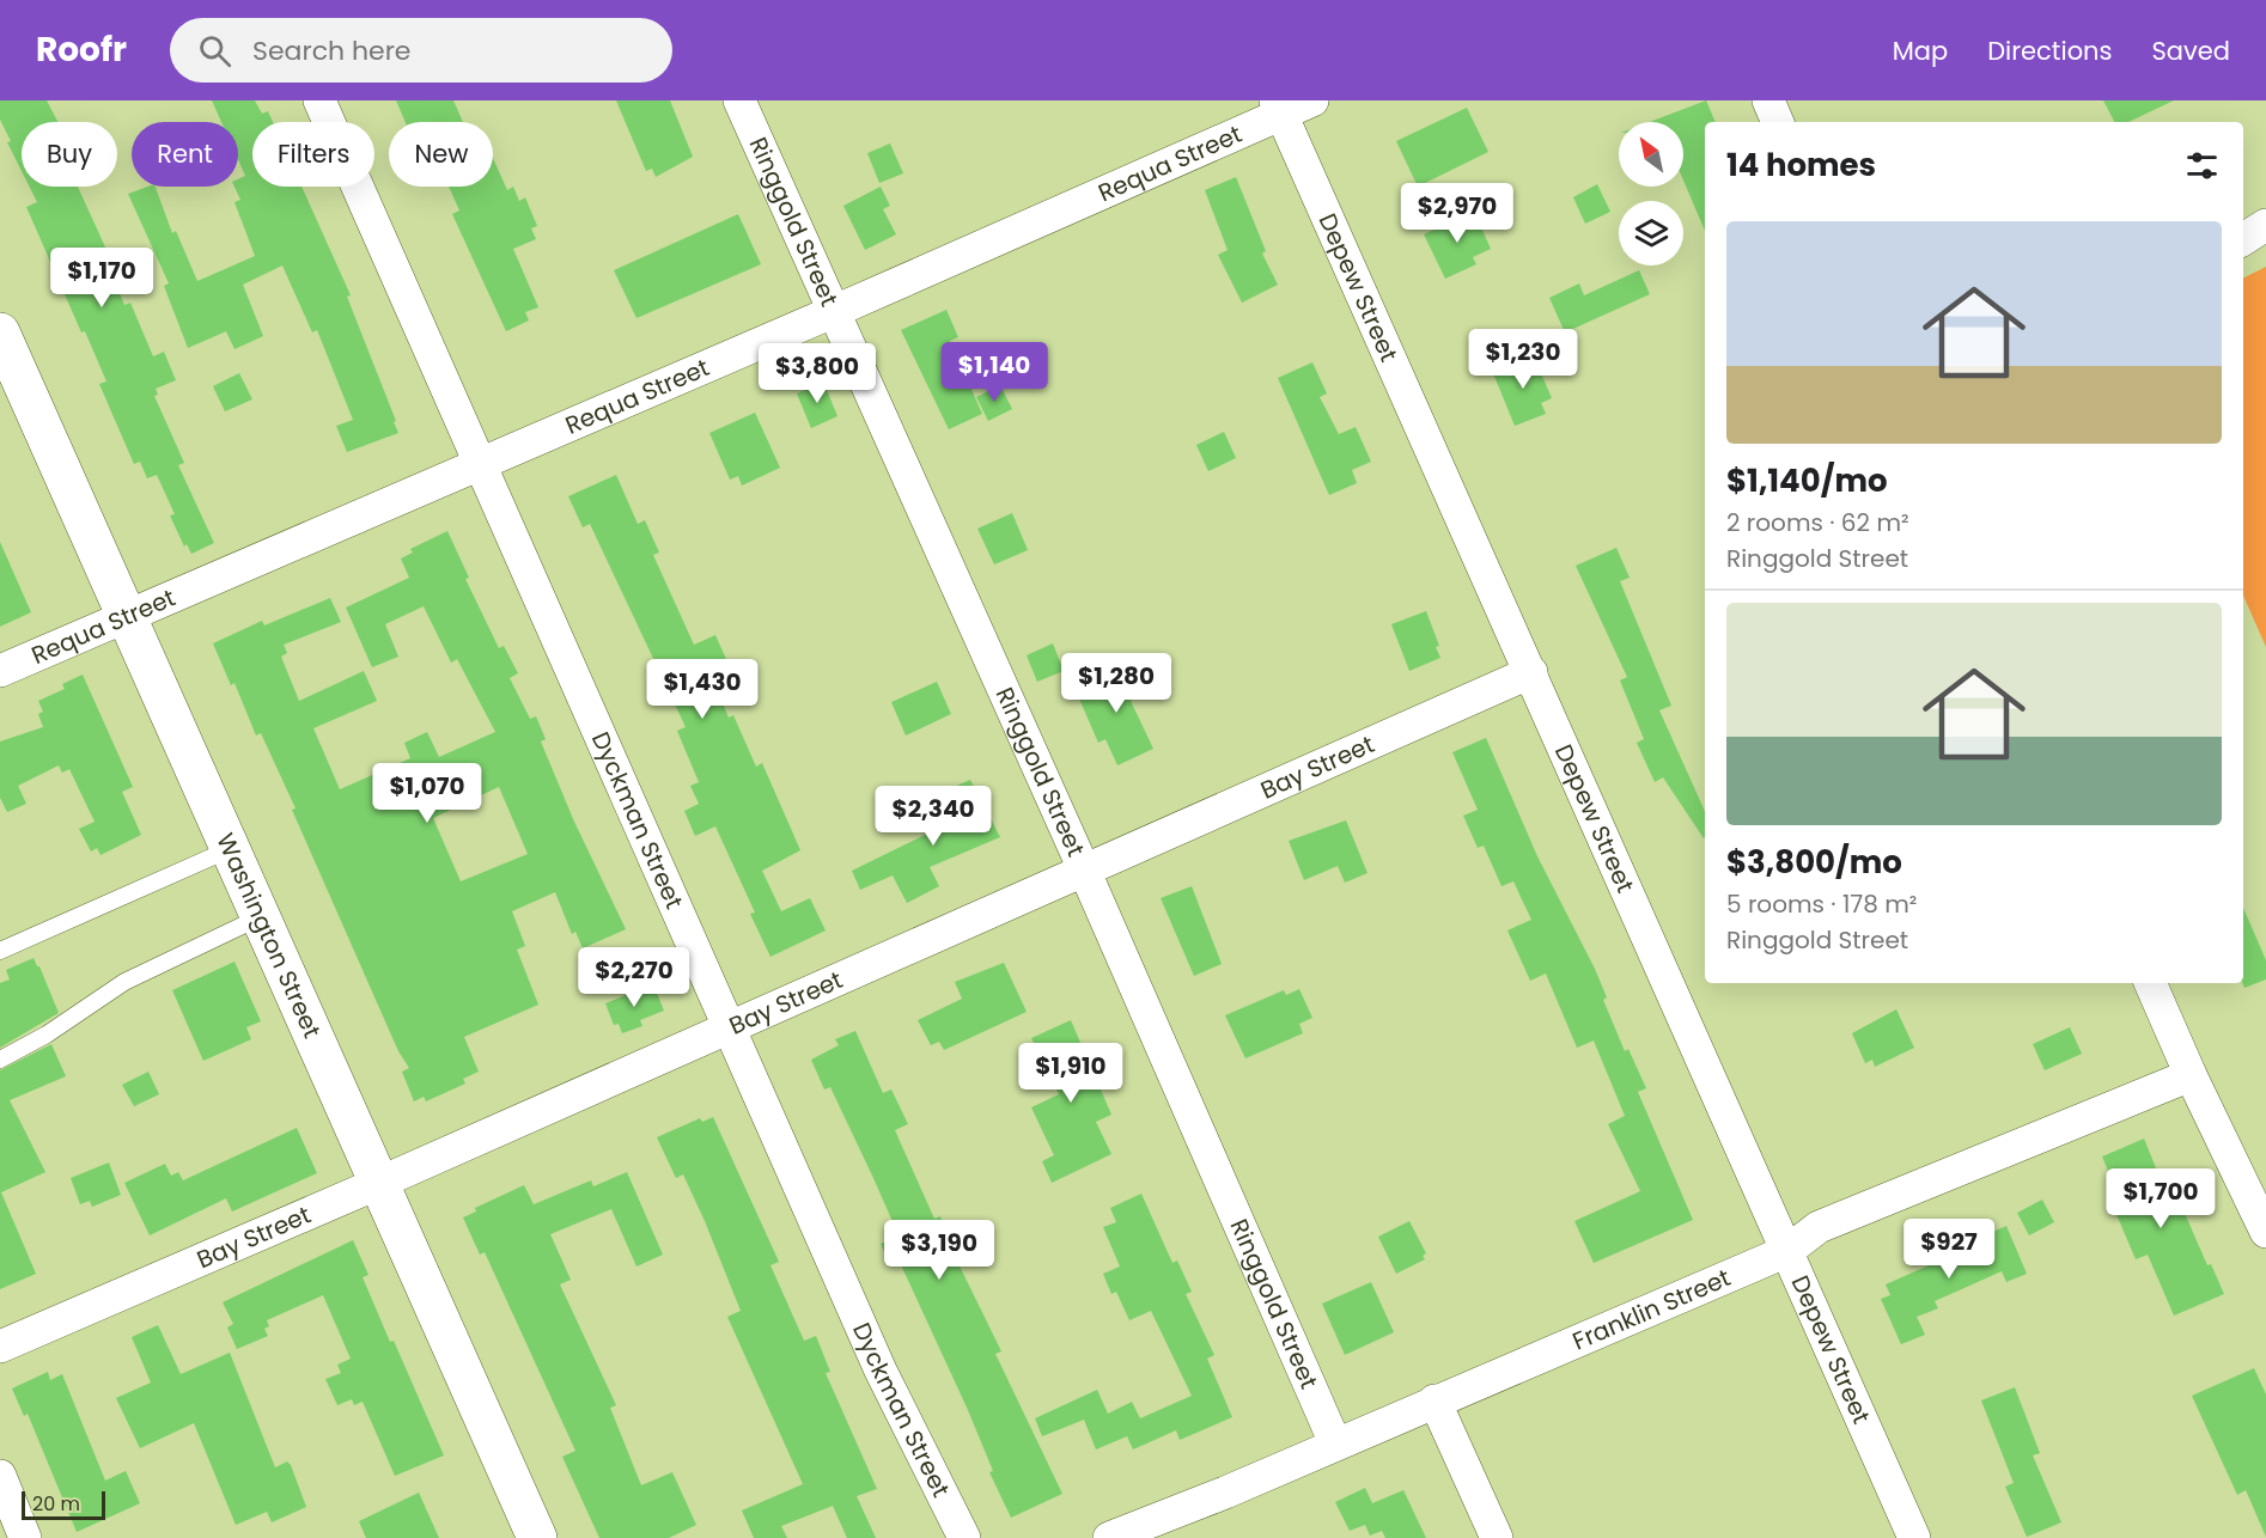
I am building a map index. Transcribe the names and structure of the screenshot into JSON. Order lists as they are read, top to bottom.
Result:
{
  "streets": {
    "street": [
      "Requa Street",
      "Ringgold Street",
      "Depew Street",
      "Bay Street",
      "Dyckman Street",
      "Washington Street",
      "Franklin Street"
    ]
  },
  "crossings": [
    ["Requa Street", "Ringgold Street"],
    ["Requa Street", "Depew Street"],
    ["Requa Street", "Dyckman Street"],
    ["Requa Street", "Washington Street"],
    ["Ringgold Street", "Bay Street"],
    ["Ringgold Street", "Franklin Street"],
    ["Depew Street", "Bay Street"],
    ["Depew Street", "Franklin Street"],
    ["Bay Street", "Dyckman Street"],
    ["Bay Street", "Washington Street"]
  ],
  "scale_bar": "20 m",
  "north": "top left",
  "page": {
    "header": "Roofr",
    "search": "Search here",
    "nav": ["Map", "Directions", "Saved"],
    "chip": [
      "Buy",
      "Rent",
      "Filters",
      "New"
    ],
    "heading": "14 homes",
    "price": [
      "$2,970",
      "$1,170",
      "$1,230",
      "$1,140",
      "$3,800",
      "$1,280",
      "$1,430",
      "$1,070",
      "$2,340",
      "$2,270",
      "$1,910",
      "$1,700",
      "$927",
      "$3,190"
    ],
    "list": [
      {
        "name": "$1,140/mo",
        "note": "2 rooms · 62 m² · Ringgold Street"
      },
      {
        "name": "$3,800/mo",
        "note": "5 rooms · 178 m² · Ringgold Street"
      }
    ],
    "scale": "20 m"
  }
}
